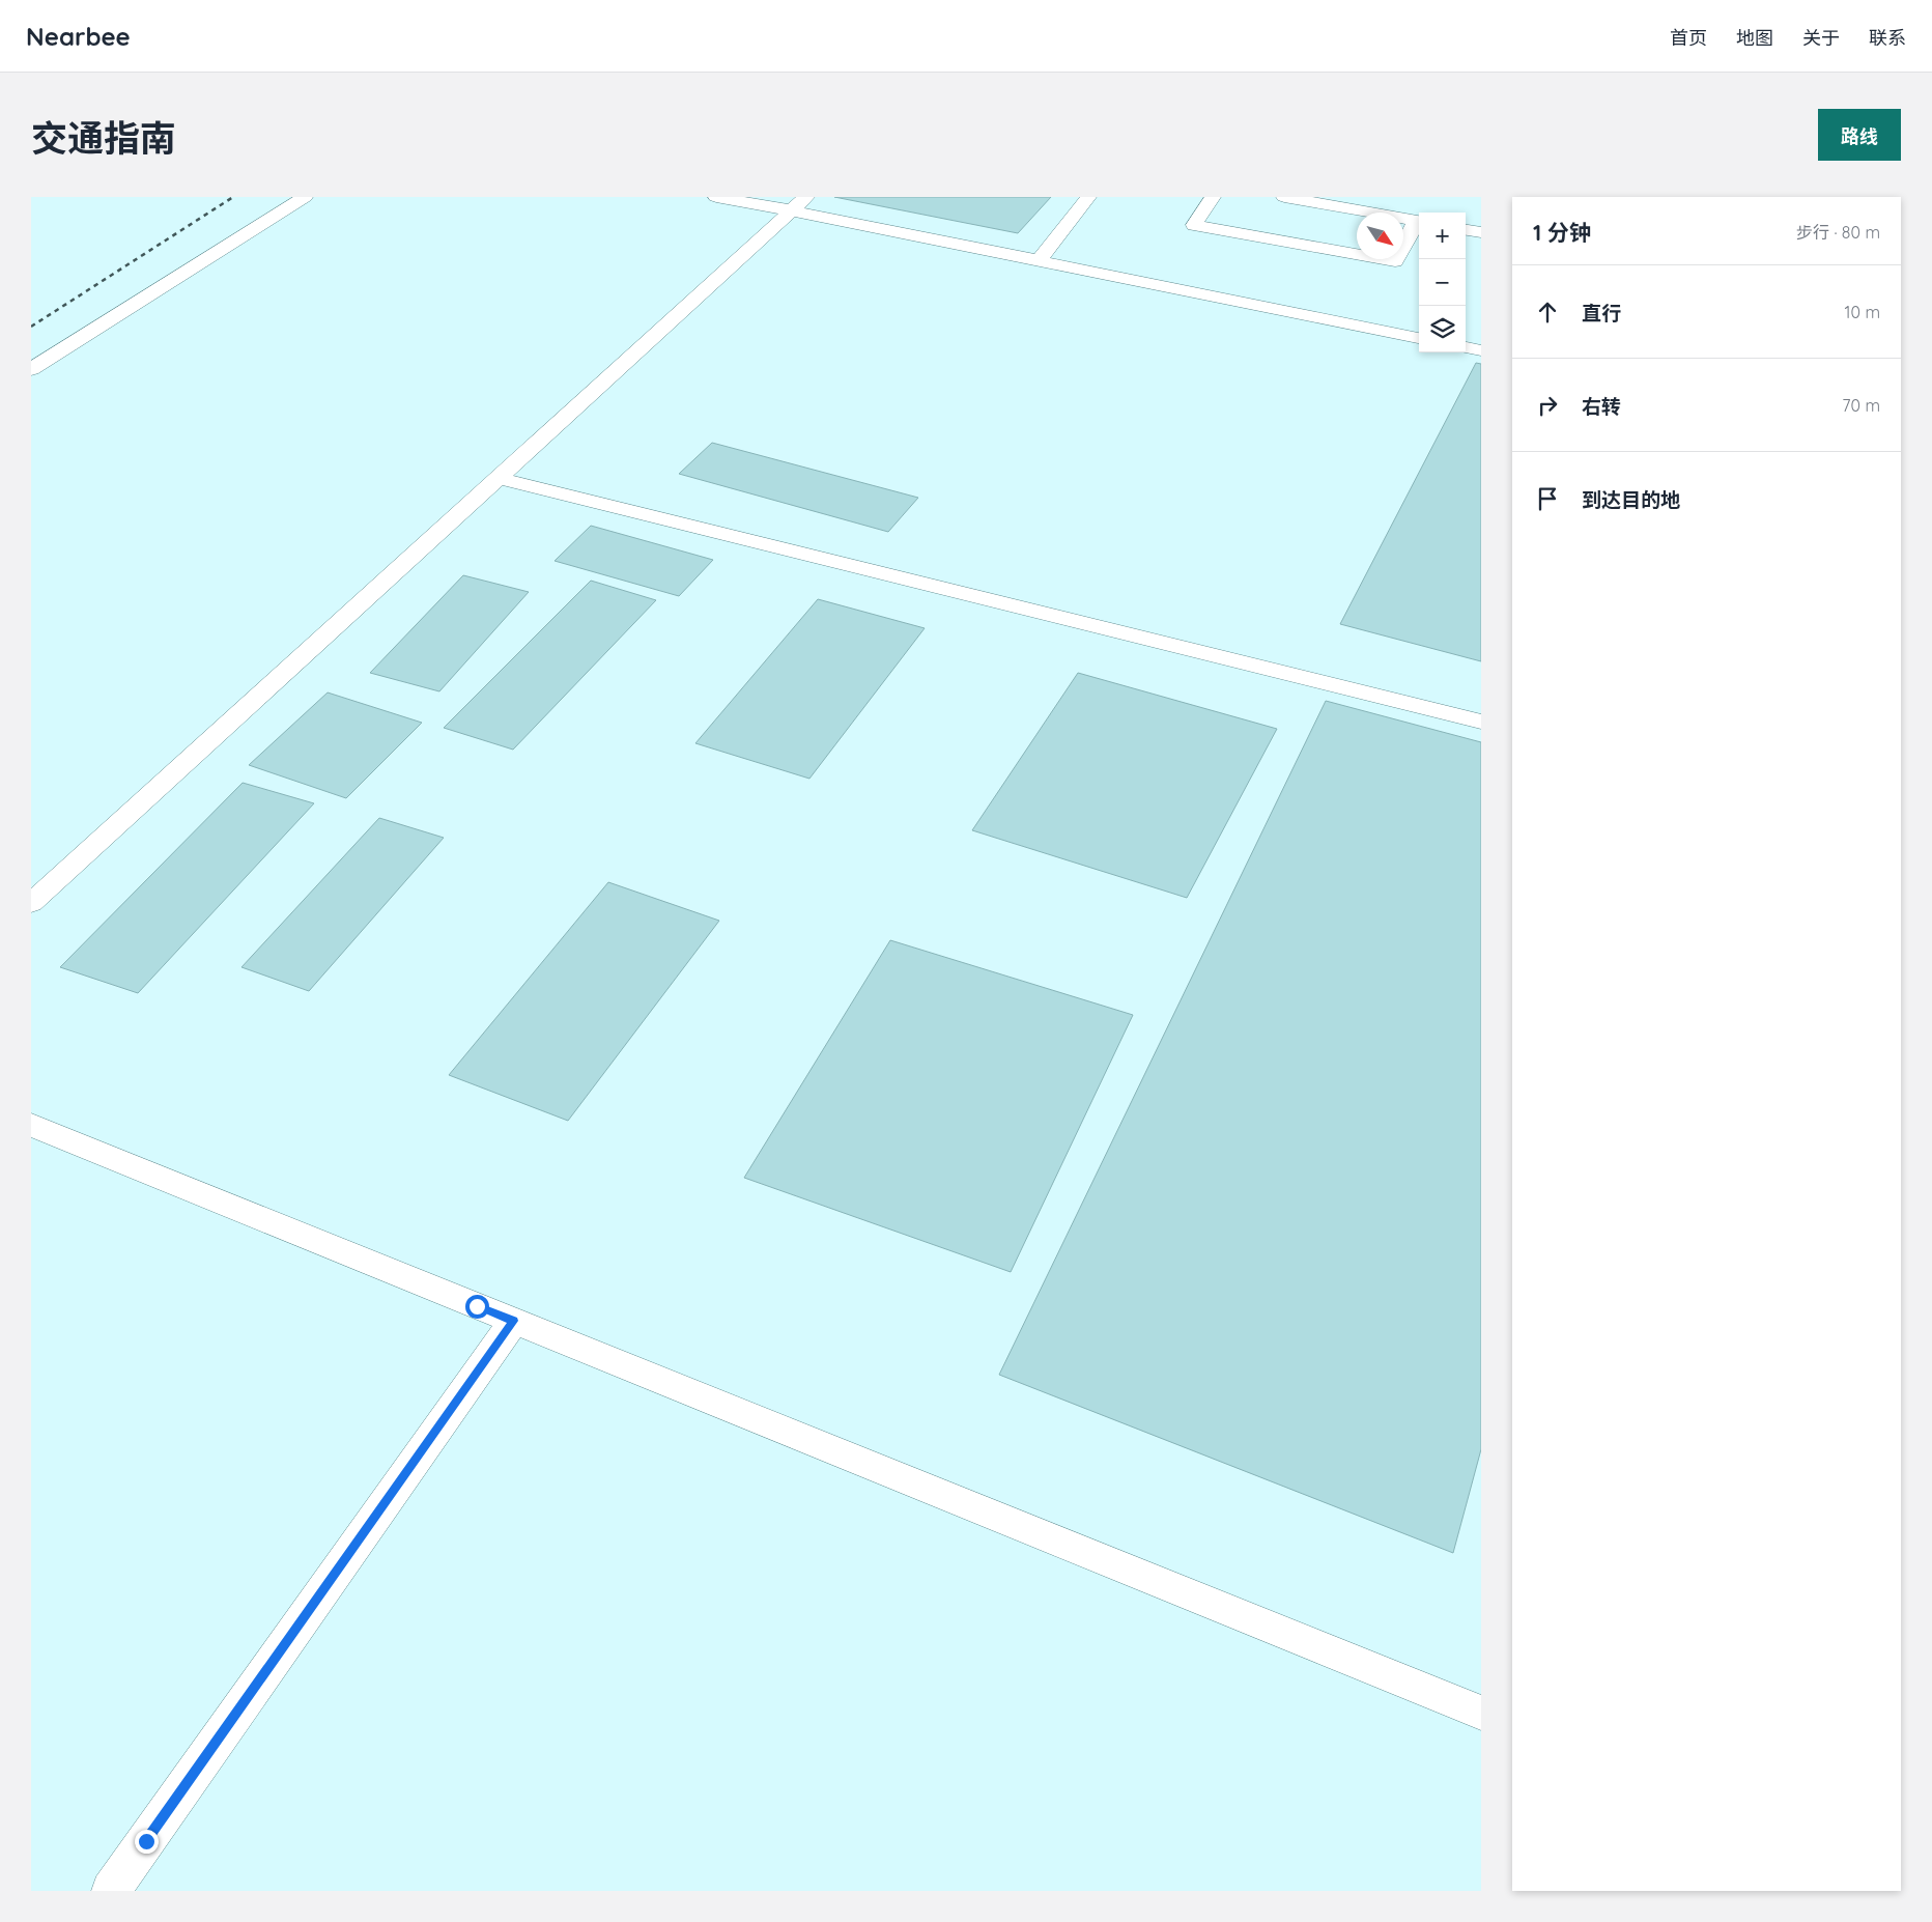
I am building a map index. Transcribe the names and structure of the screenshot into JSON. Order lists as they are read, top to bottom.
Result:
{
  "north": "bottom right",
  "page": {
    "header": "Nearbee",
    "nav": [
      "首页",
      "地图",
      "关于",
      "联系"
    ],
    "title": "交通指南",
    "buttons": "路线",
    "heading": ["1 分钟", "步行 · 80 m"],
    "map_buttons": ["+", "−"],
    "list": [
      ["直行", "10 m"],
      ["右转", "70 m"],
      "到达目的地"
    ]
  }
}
